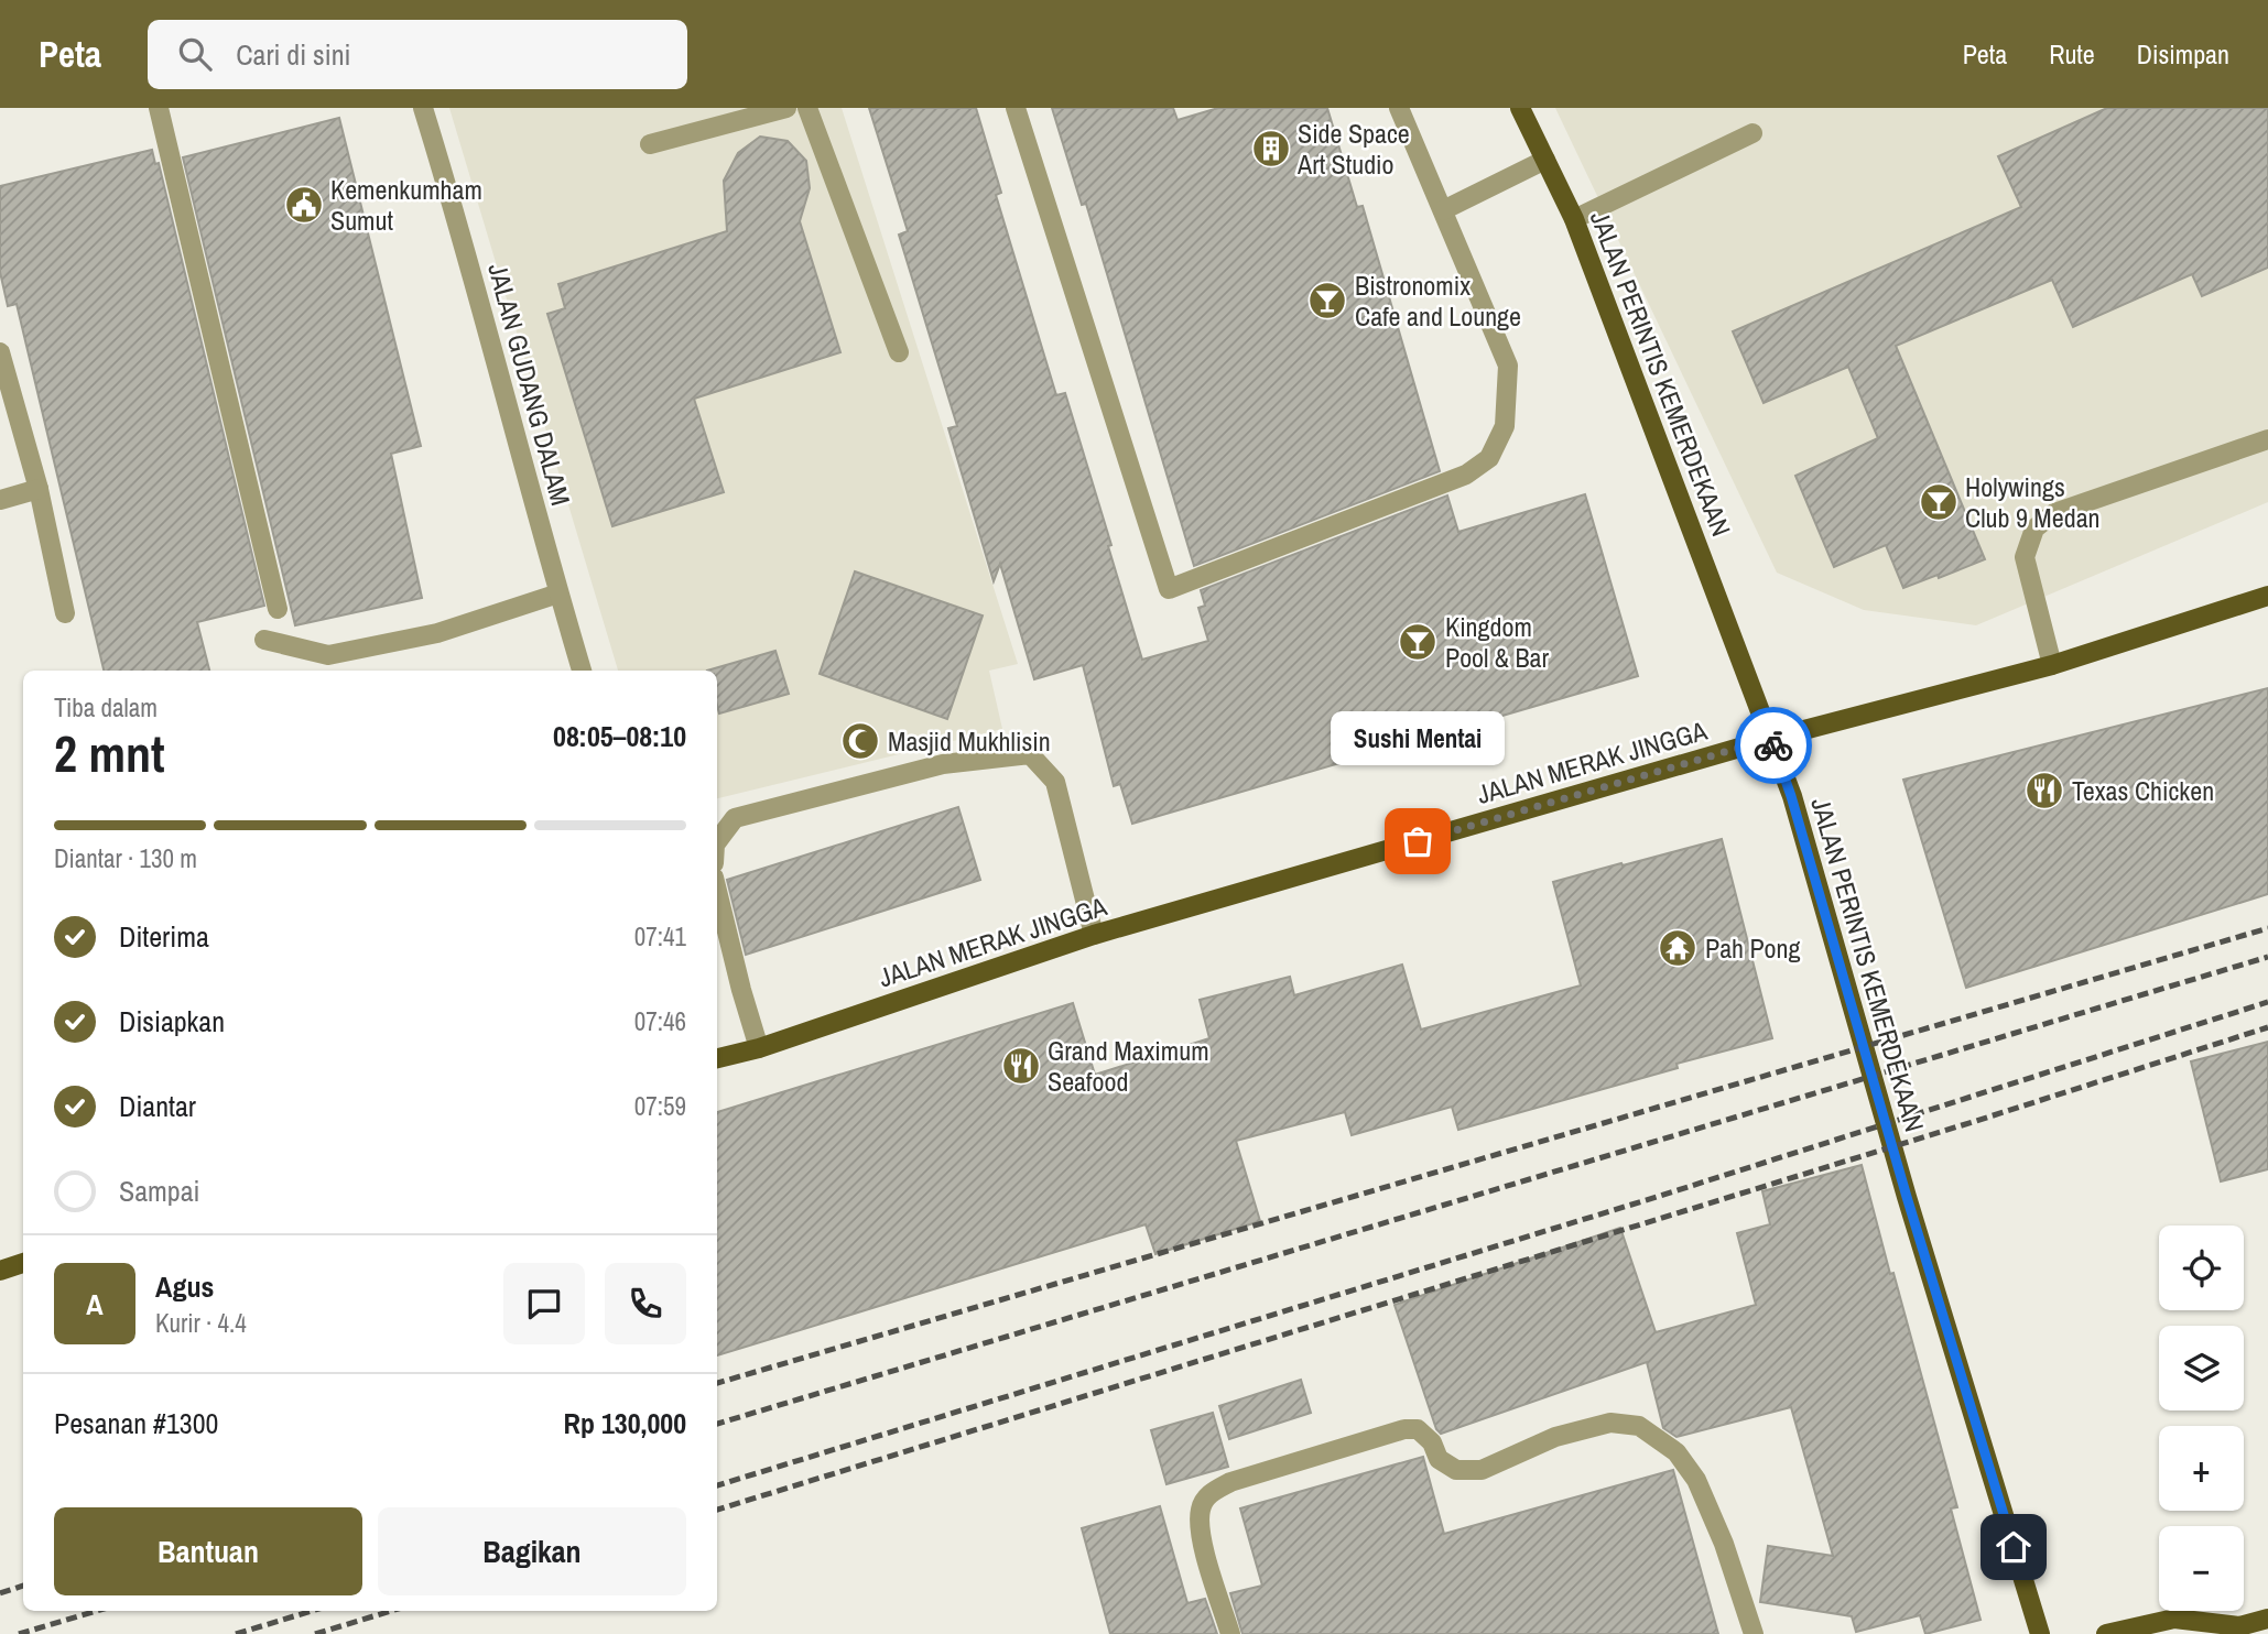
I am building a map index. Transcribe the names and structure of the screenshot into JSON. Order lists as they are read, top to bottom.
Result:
{
  "streets": {
    "main road": ["JALAN PERINTIS KEMERDEKAAN", "JALAN MERAK JINGGA"],
    "street": ["JALAN GUDANG DALAM"]
  },
  "crossings": [
    ["JALAN PERINTIS KEMERDEKAAN", "JALAN MERAK JINGGA"]
  ],
  "places": {
    "building": ["Side Space Art Studio"],
    "public building": ["Kemenkumham Sumut"],
    "bar": ["Bistronomix Cafe and Lounge", "Holywings Club 9 Medan", "Kingdom Pool & Bar"],
    "mosque": ["Masjid Mukhlisin"],
    "restaurant": ["Texas Chicken", "Grand Maximum Seafood"],
    "other": ["Sushi Mentai"],
    "temple": ["Pah Pong"]
  },
  "page": {
    "header": "Peta",
    "search": "Cari di sini",
    "nav": ["Peta", "Rute", "Disimpan"],
    "heading": ["2 mnt", "Tiba dalam", "08:05–08:10"],
    "panel": [
      "Agus",
      "Kurir · 4.4",
      "Pesanan #1300",
      "Rp 130,000"
    ],
    "bubble": "Sushi Mentai",
    "bar": "Diantar · 130 m",
    "list": [
      ["Diterima", "07:41"],
      ["Disiapkan", "07:46"],
      ["Diantar", "07:59"],
      "Sampai"
    ],
    "map_buttons": ["+", "−"],
    "round": "A",
    "buttons": ["Bantuan", "Bagikan"]
  }
}
